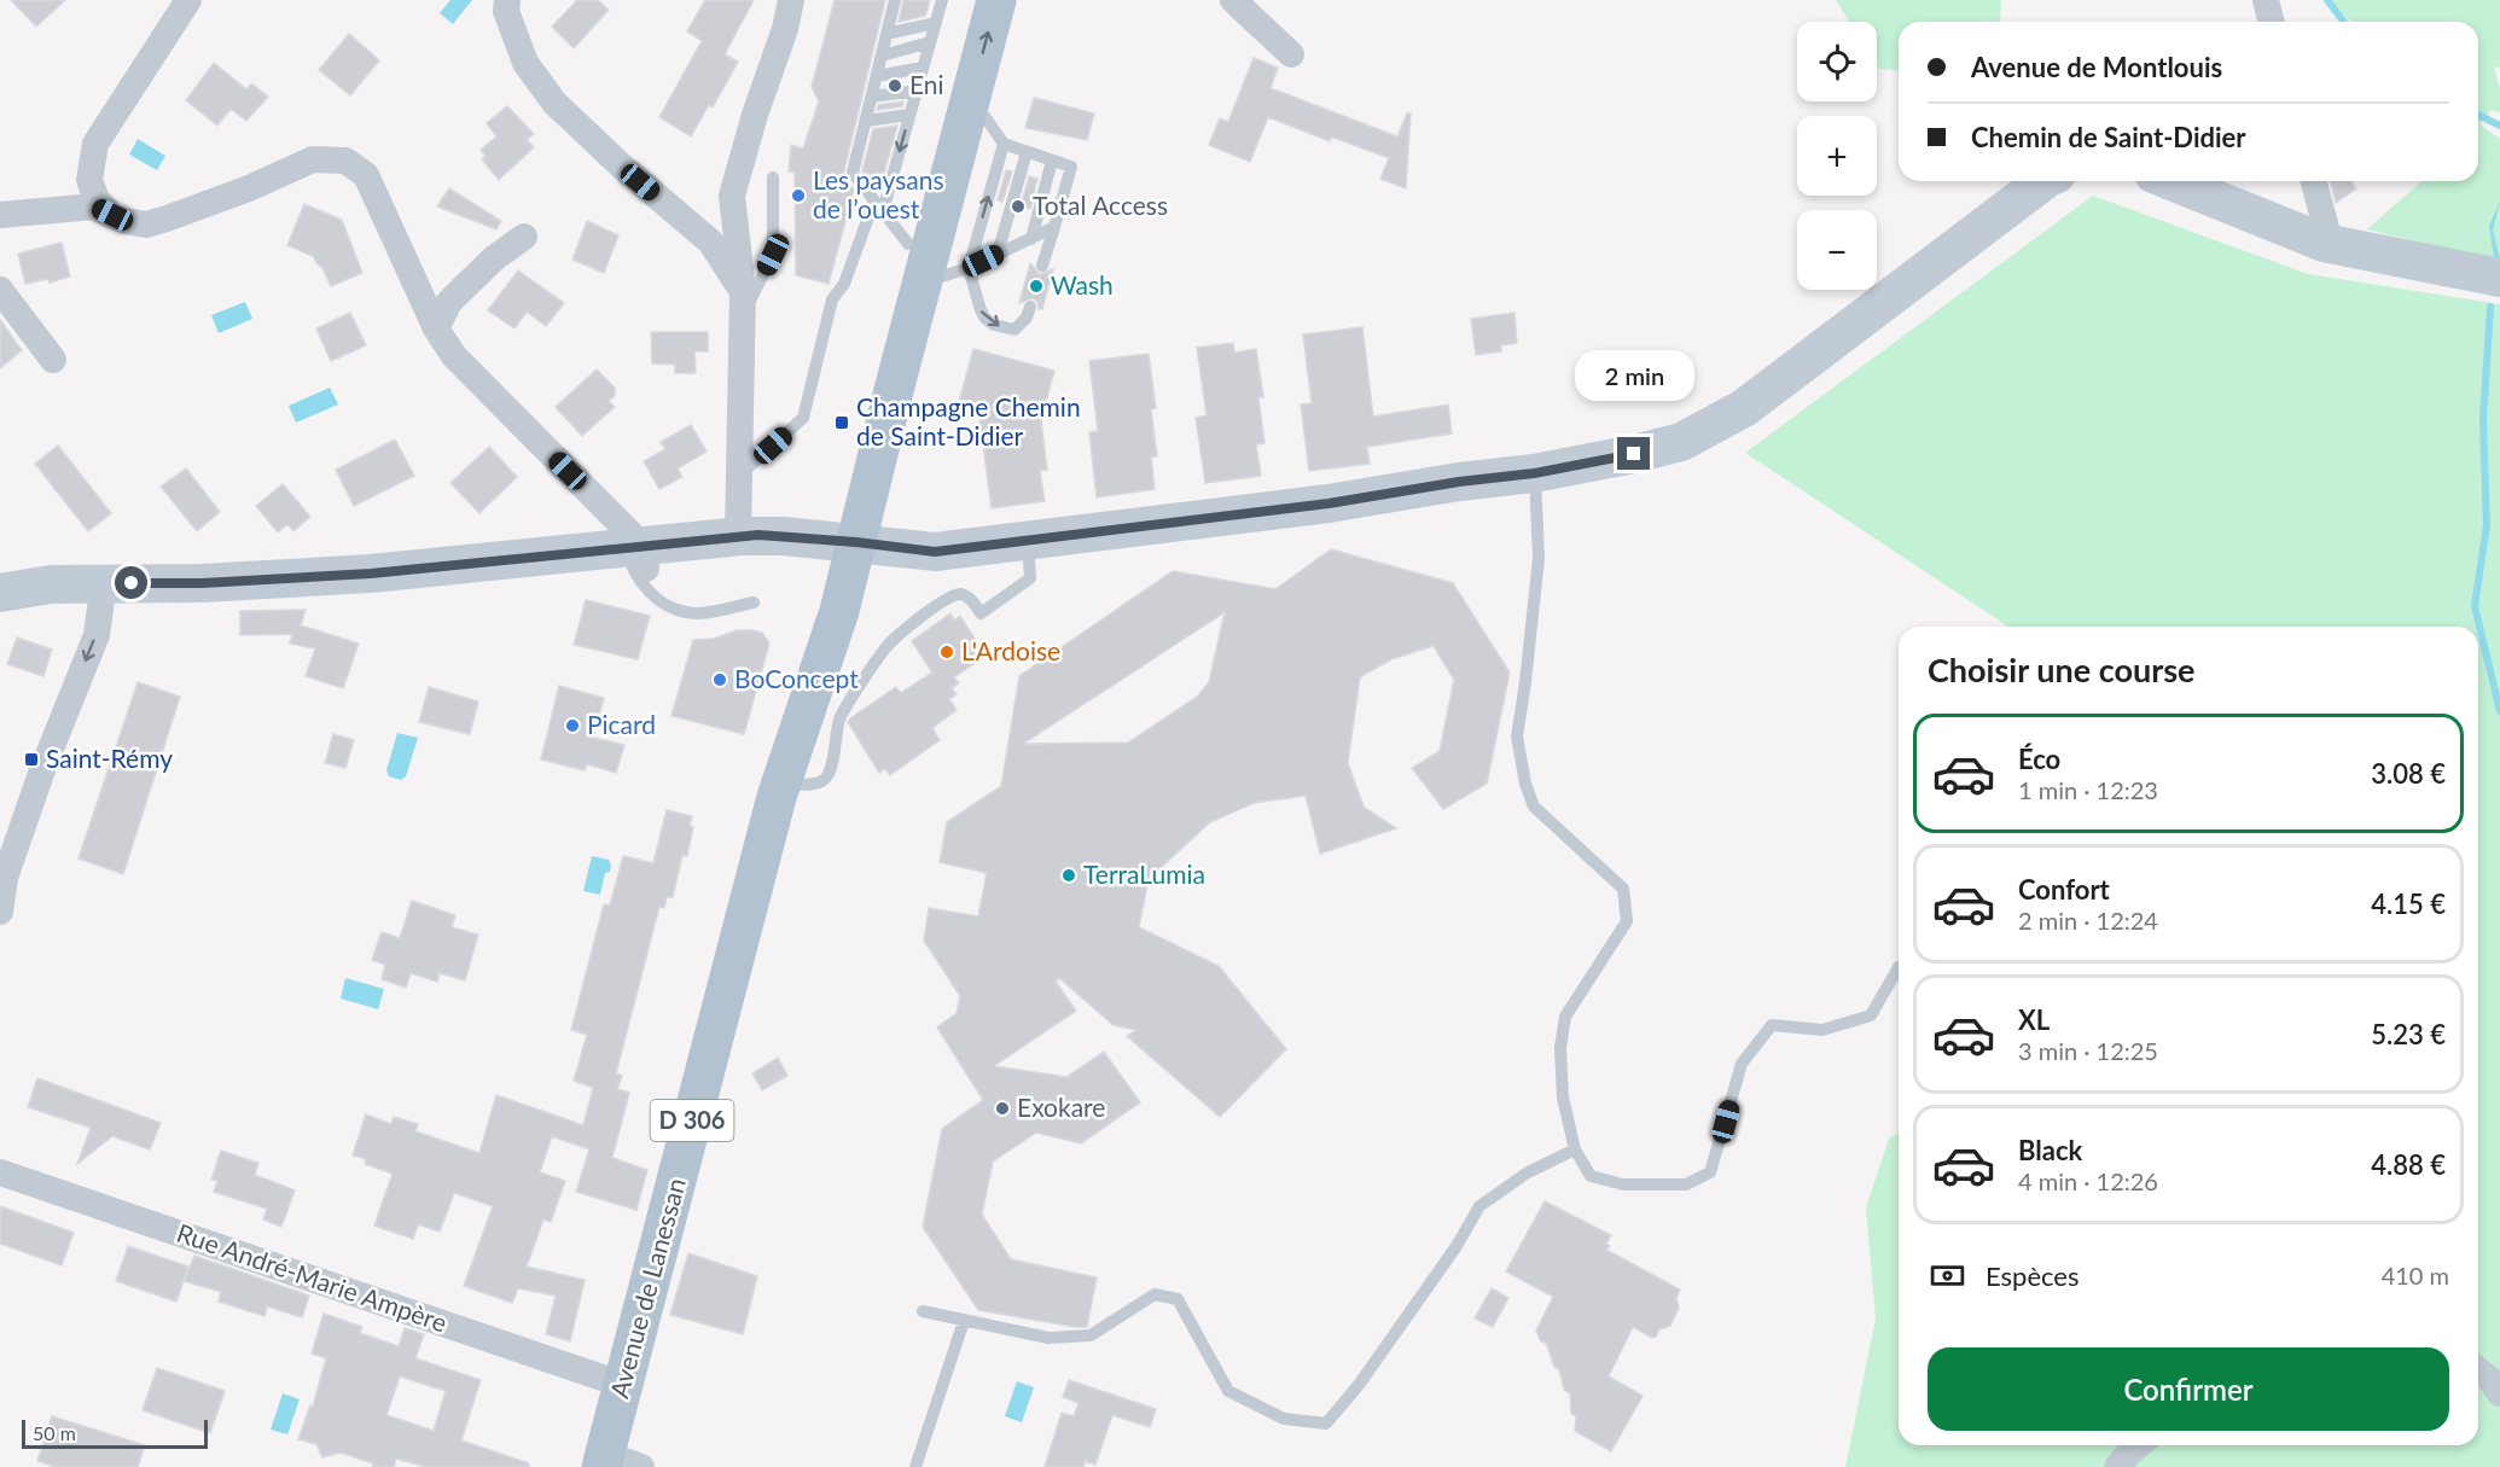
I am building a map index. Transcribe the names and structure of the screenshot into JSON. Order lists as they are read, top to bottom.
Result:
{
  "streets": {
    "main road": ["D 306", "Avenue de Lanessan"],
    "street": ["Rue André-Marie Ampère"]
  },
  "crossings": [
    ["D 306", "Avenue de Lanessan"],
    ["Rue André-Marie Ampère", "Avenue de Lanessan"]
  ],
  "places": {
    "other": [
      "Eni",
      "Les paysans de l’ouest",
      "Total Access",
      "Wash",
      "L'Ardoise",
      "BoConcept",
      "Picard",
      "TerraLumia",
      "Exokare"
    ],
    "transit": ["Champagne Chemin de Saint-Didier", "Saint-Rémy"]
  },
  "scale_bar": "50 m",
  "page": {
    "map_buttons": ["+", "−"],
    "banner": ["Avenue de Montlouis", "Chemin de Saint-Didier"],
    "bubble": "2 min",
    "heading": "Choisir une course",
    "list": [
      {
        "name": "Éco",
        "note": "1 min · 12:23",
        "value": "3.08 €"
      },
      {
        "name": "Confort",
        "note": "2 min · 12:24",
        "value": "4.15 €"
      },
      {
        "name": "XL",
        "note": "3 min · 12:25",
        "value": "5.23 €"
      },
      {
        "name": "Black",
        "note": "4 min · 12:26",
        "value": "4.88 €"
      }
    ],
    "pay": ["Espèces", "410 m"],
    "buttons": "Confirmer",
    "scale": "50 m"
  }
}
